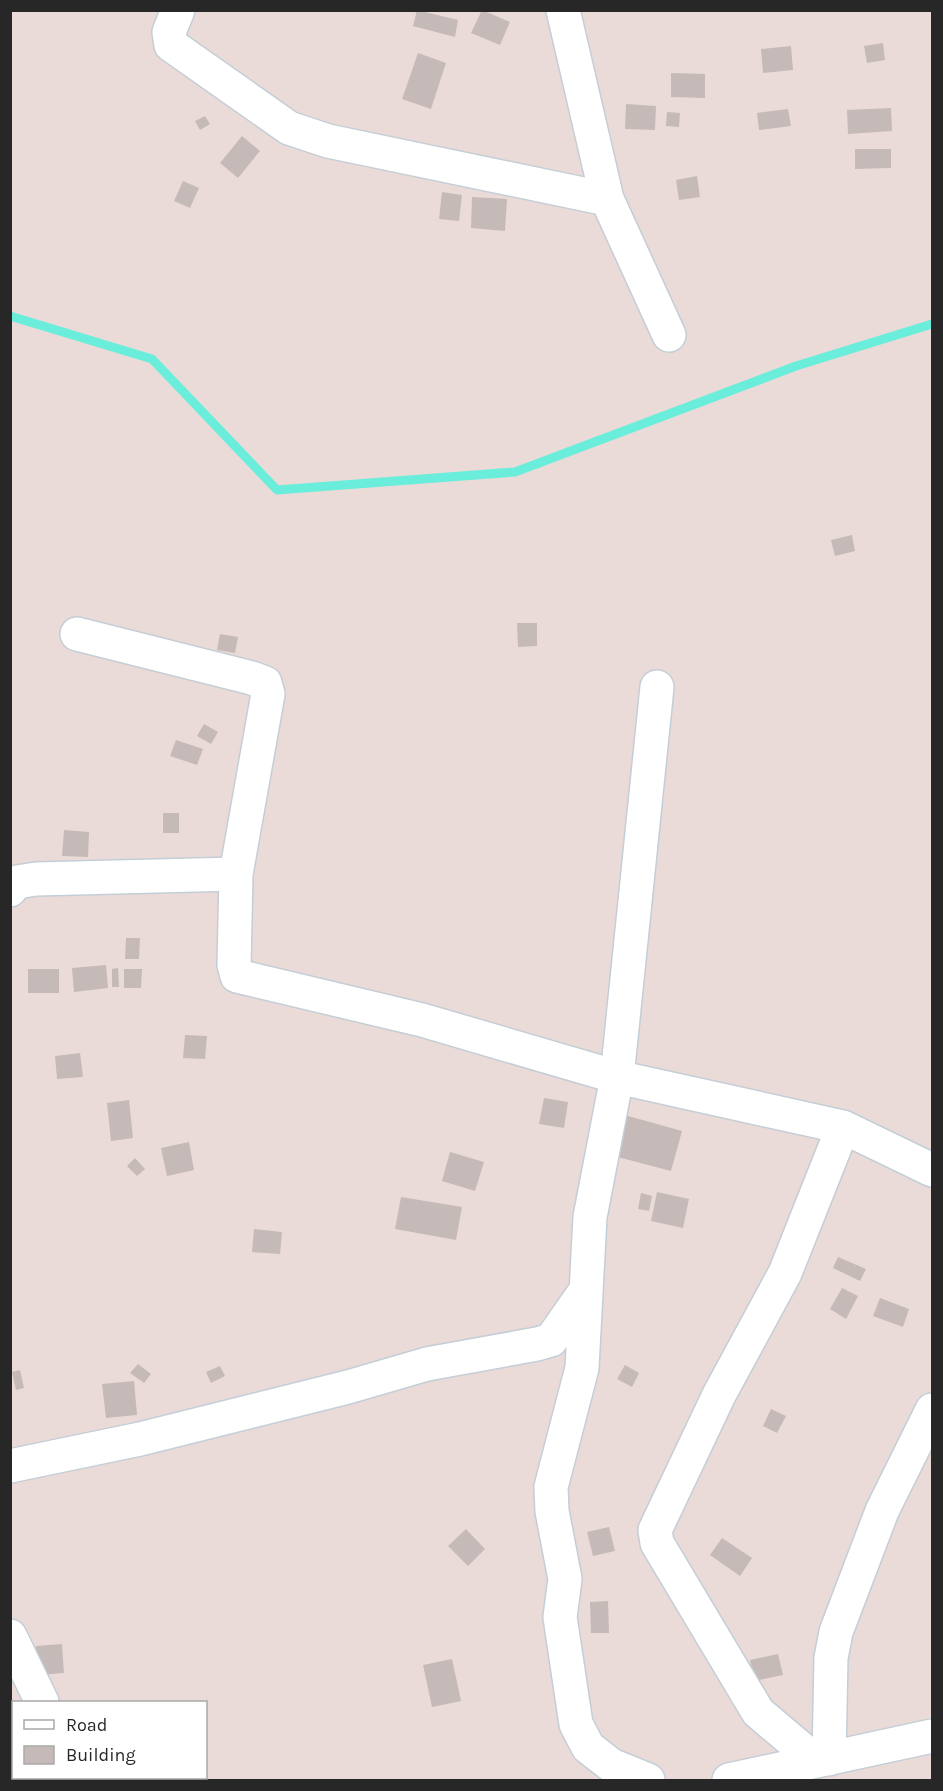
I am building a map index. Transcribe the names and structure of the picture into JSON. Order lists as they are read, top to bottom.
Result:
{
  "legend": ["Road", "Building"]
}
